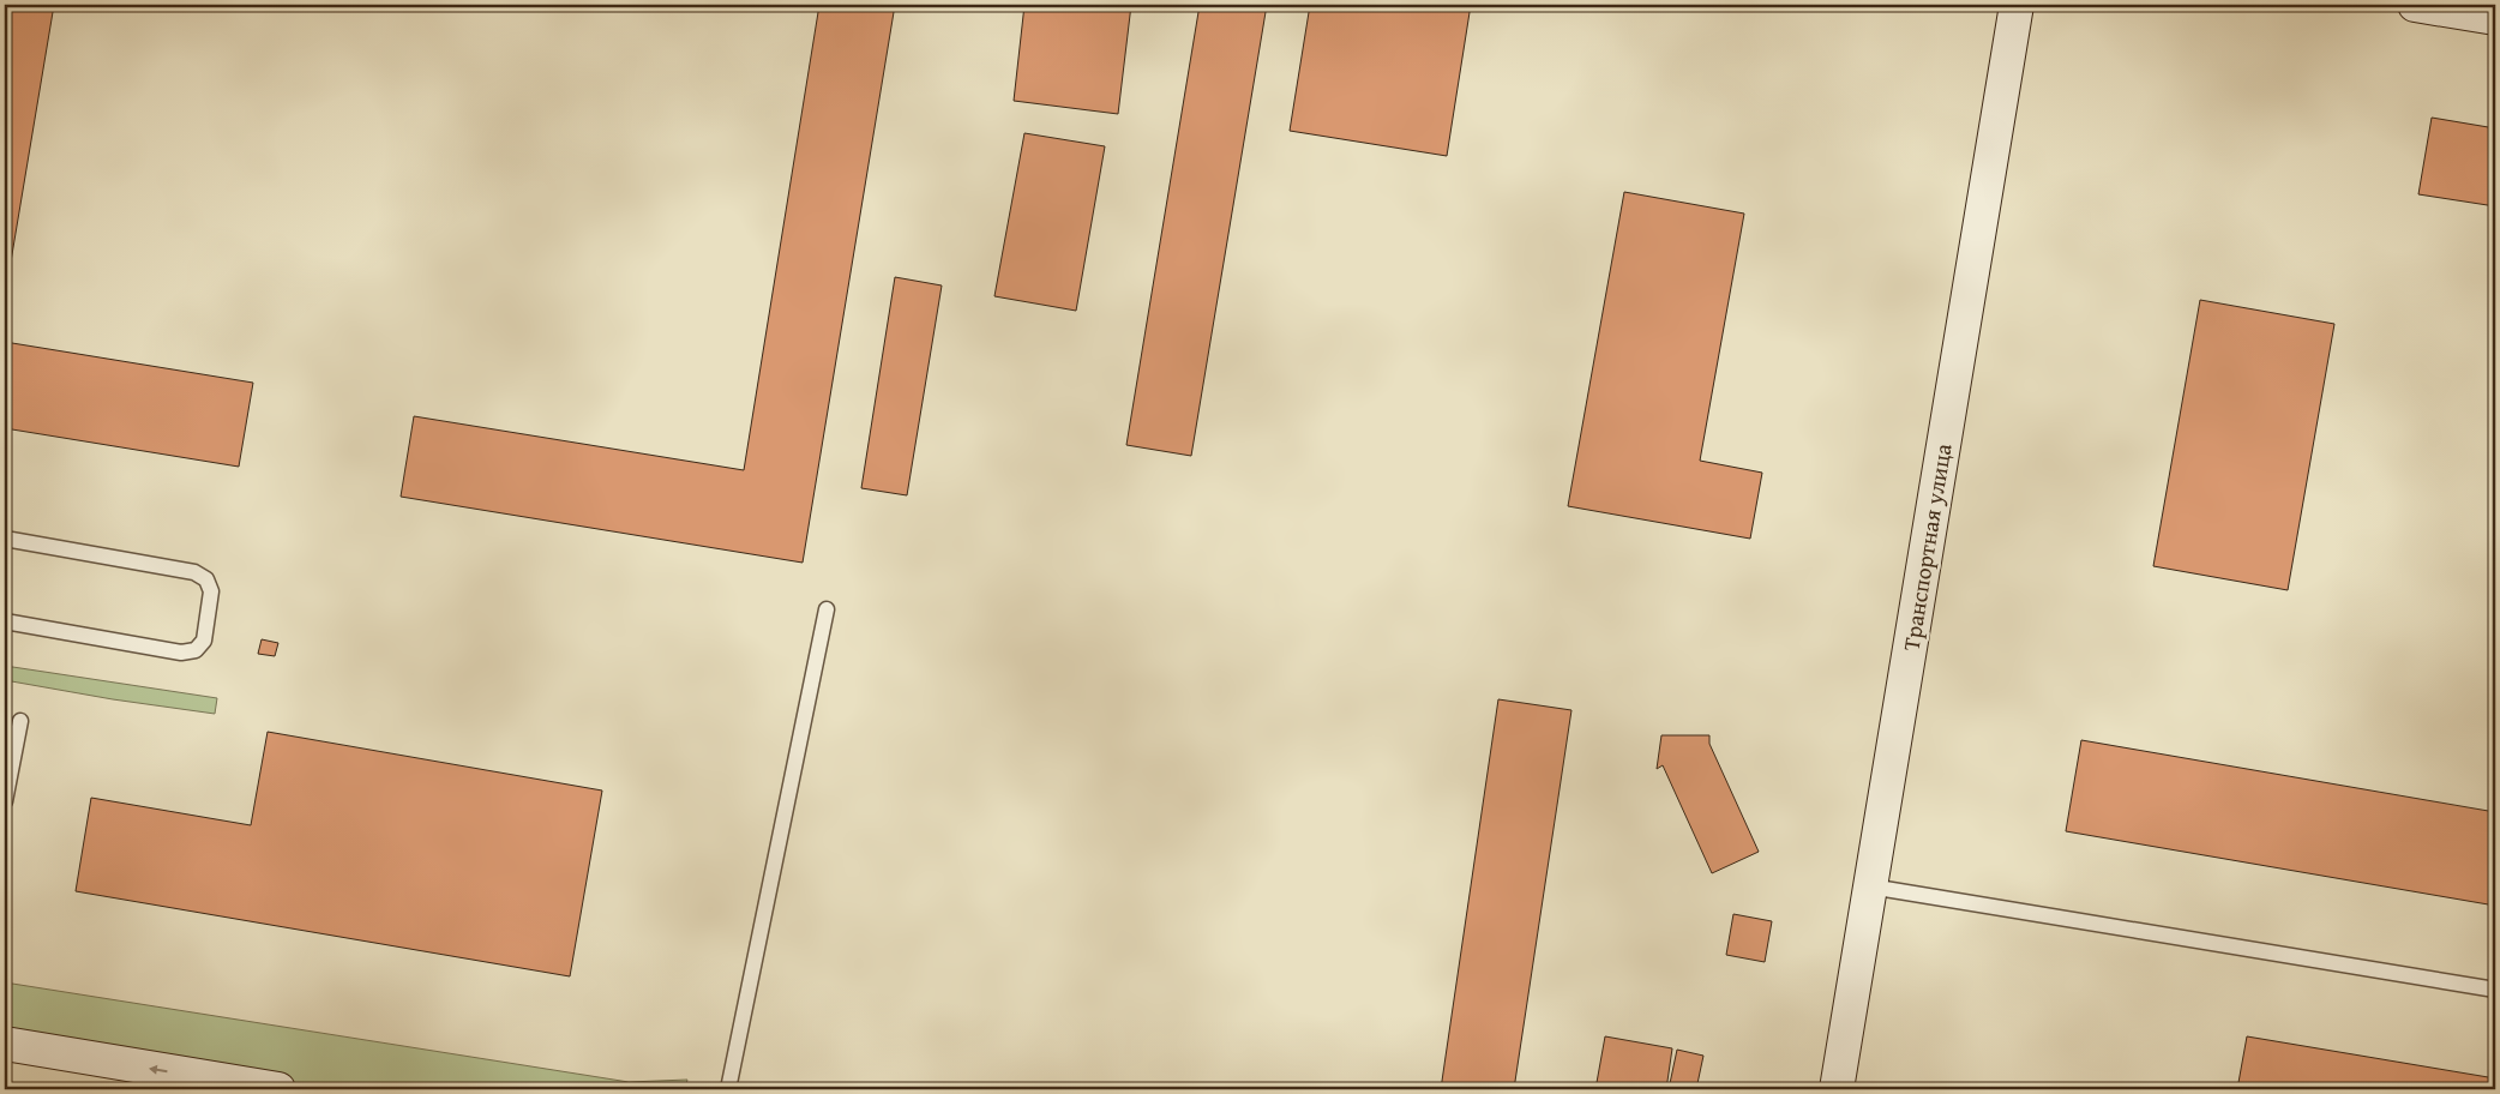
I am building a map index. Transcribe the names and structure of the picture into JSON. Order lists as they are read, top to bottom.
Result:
{
  "streets": {
    "street": ["Транспортная улица"]
  }
}
